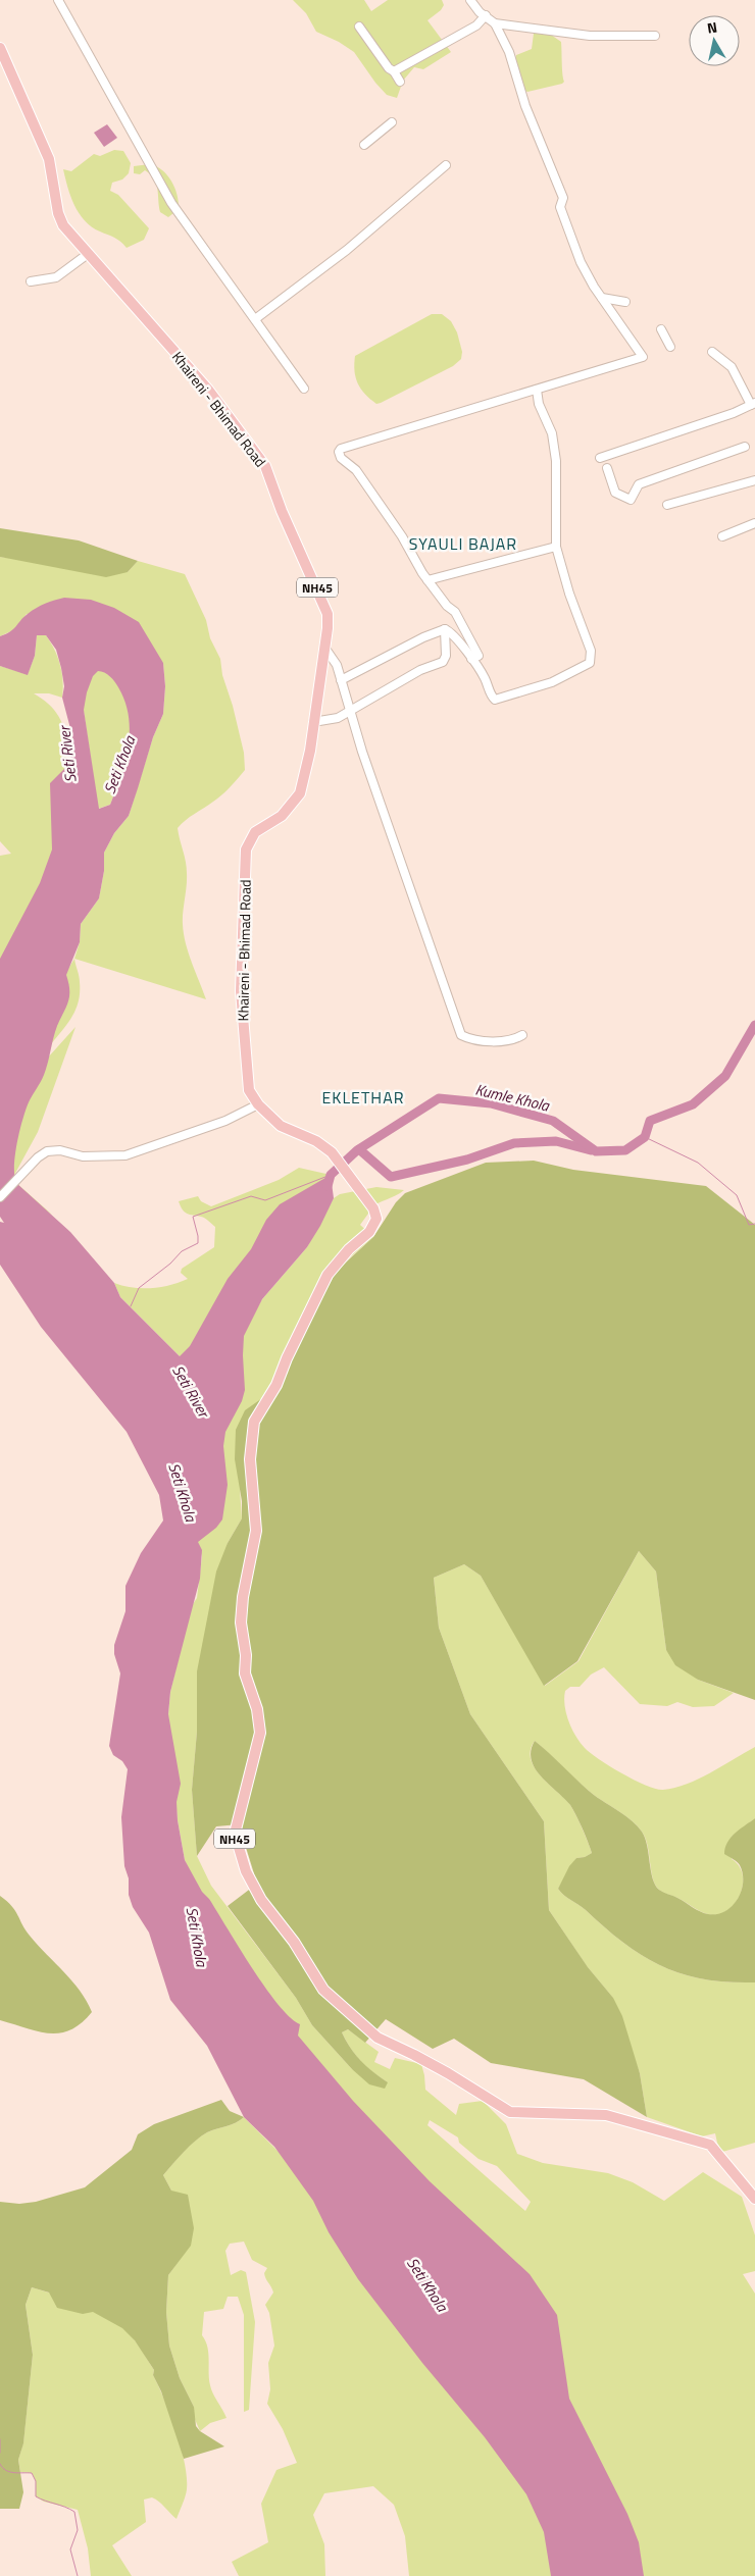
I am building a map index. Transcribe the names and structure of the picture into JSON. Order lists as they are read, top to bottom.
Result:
{
  "streets": {
    "main road": ["Khaireni - Bhimad Road", "NH45"]
  },
  "districts": ["SYAULI BAJAR", "EKLETHAR"],
  "water": ["Seti River", "Seti Khola", "Kumle Khola"],
  "north": "top"
}
